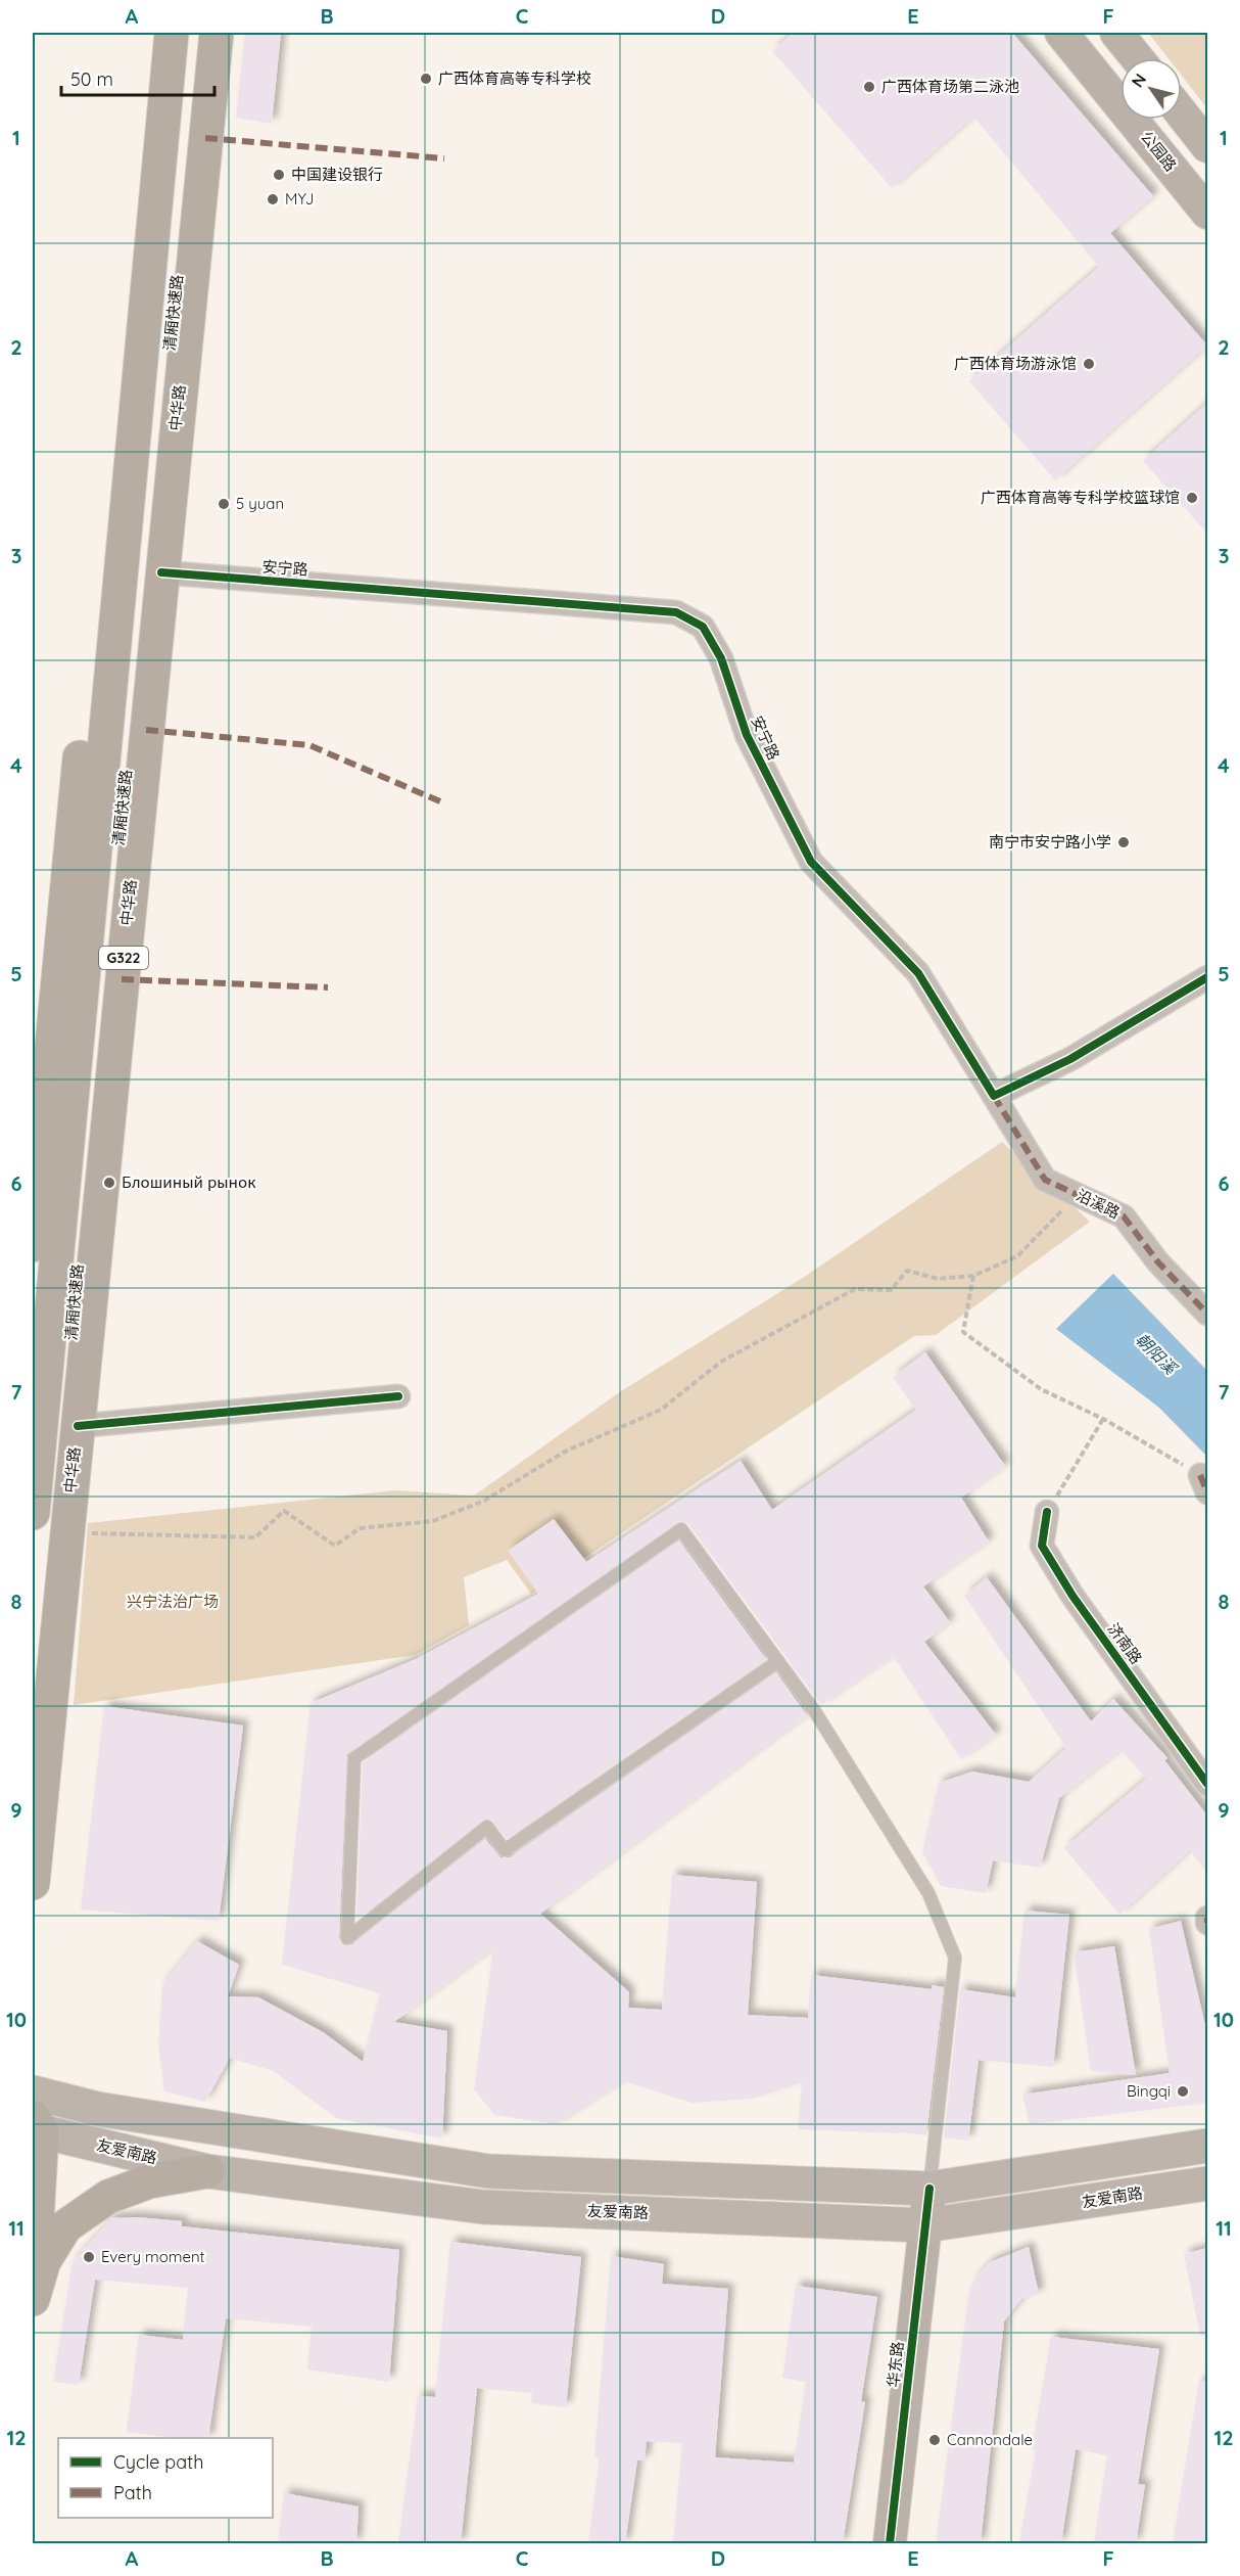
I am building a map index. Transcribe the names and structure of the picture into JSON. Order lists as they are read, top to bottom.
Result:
{
  "streets": {
    "highway": ["清厢快速路", "中华路", "G322"],
    "main road": ["友爱南路"],
    "street": [
      "公园路",
      "安宁路",
      "沿溪路",
      "济南路",
      "华东路"
    ]
  },
  "crossings": [
    ["中华路", "安宁路"],
    ["安宁路", "沿溪路"],
    ["友爱南路", "华东路"]
  ],
  "water": ["朝阳溪"],
  "parks": ["兴宁法治广场"],
  "places": [
    "广西体育高等专科学校",
    "广西体育场第二泳池",
    "中国建设银行",
    "MYJ",
    "广西体育场游泳馆",
    "广西体育高等专科学校篮球馆",
    "5 yuan",
    "南宁市安宁路小学",
    "Блошиный рынок",
    "Bingqi",
    "Every moment",
    "Cannondale"
  ],
  "legend": ["Cycle path", "Path"],
  "scale_bar": "50 m",
  "north": "top left",
  "grid": {
    "columns": [
      "A",
      "B",
      "C",
      "D",
      "E",
      "F"
    ],
    "rows": [
      "1",
      "2",
      "3",
      "4",
      "5",
      "6",
      "7",
      "8",
      "9",
      "10",
      "11",
      "12"
    ]
  }
}
